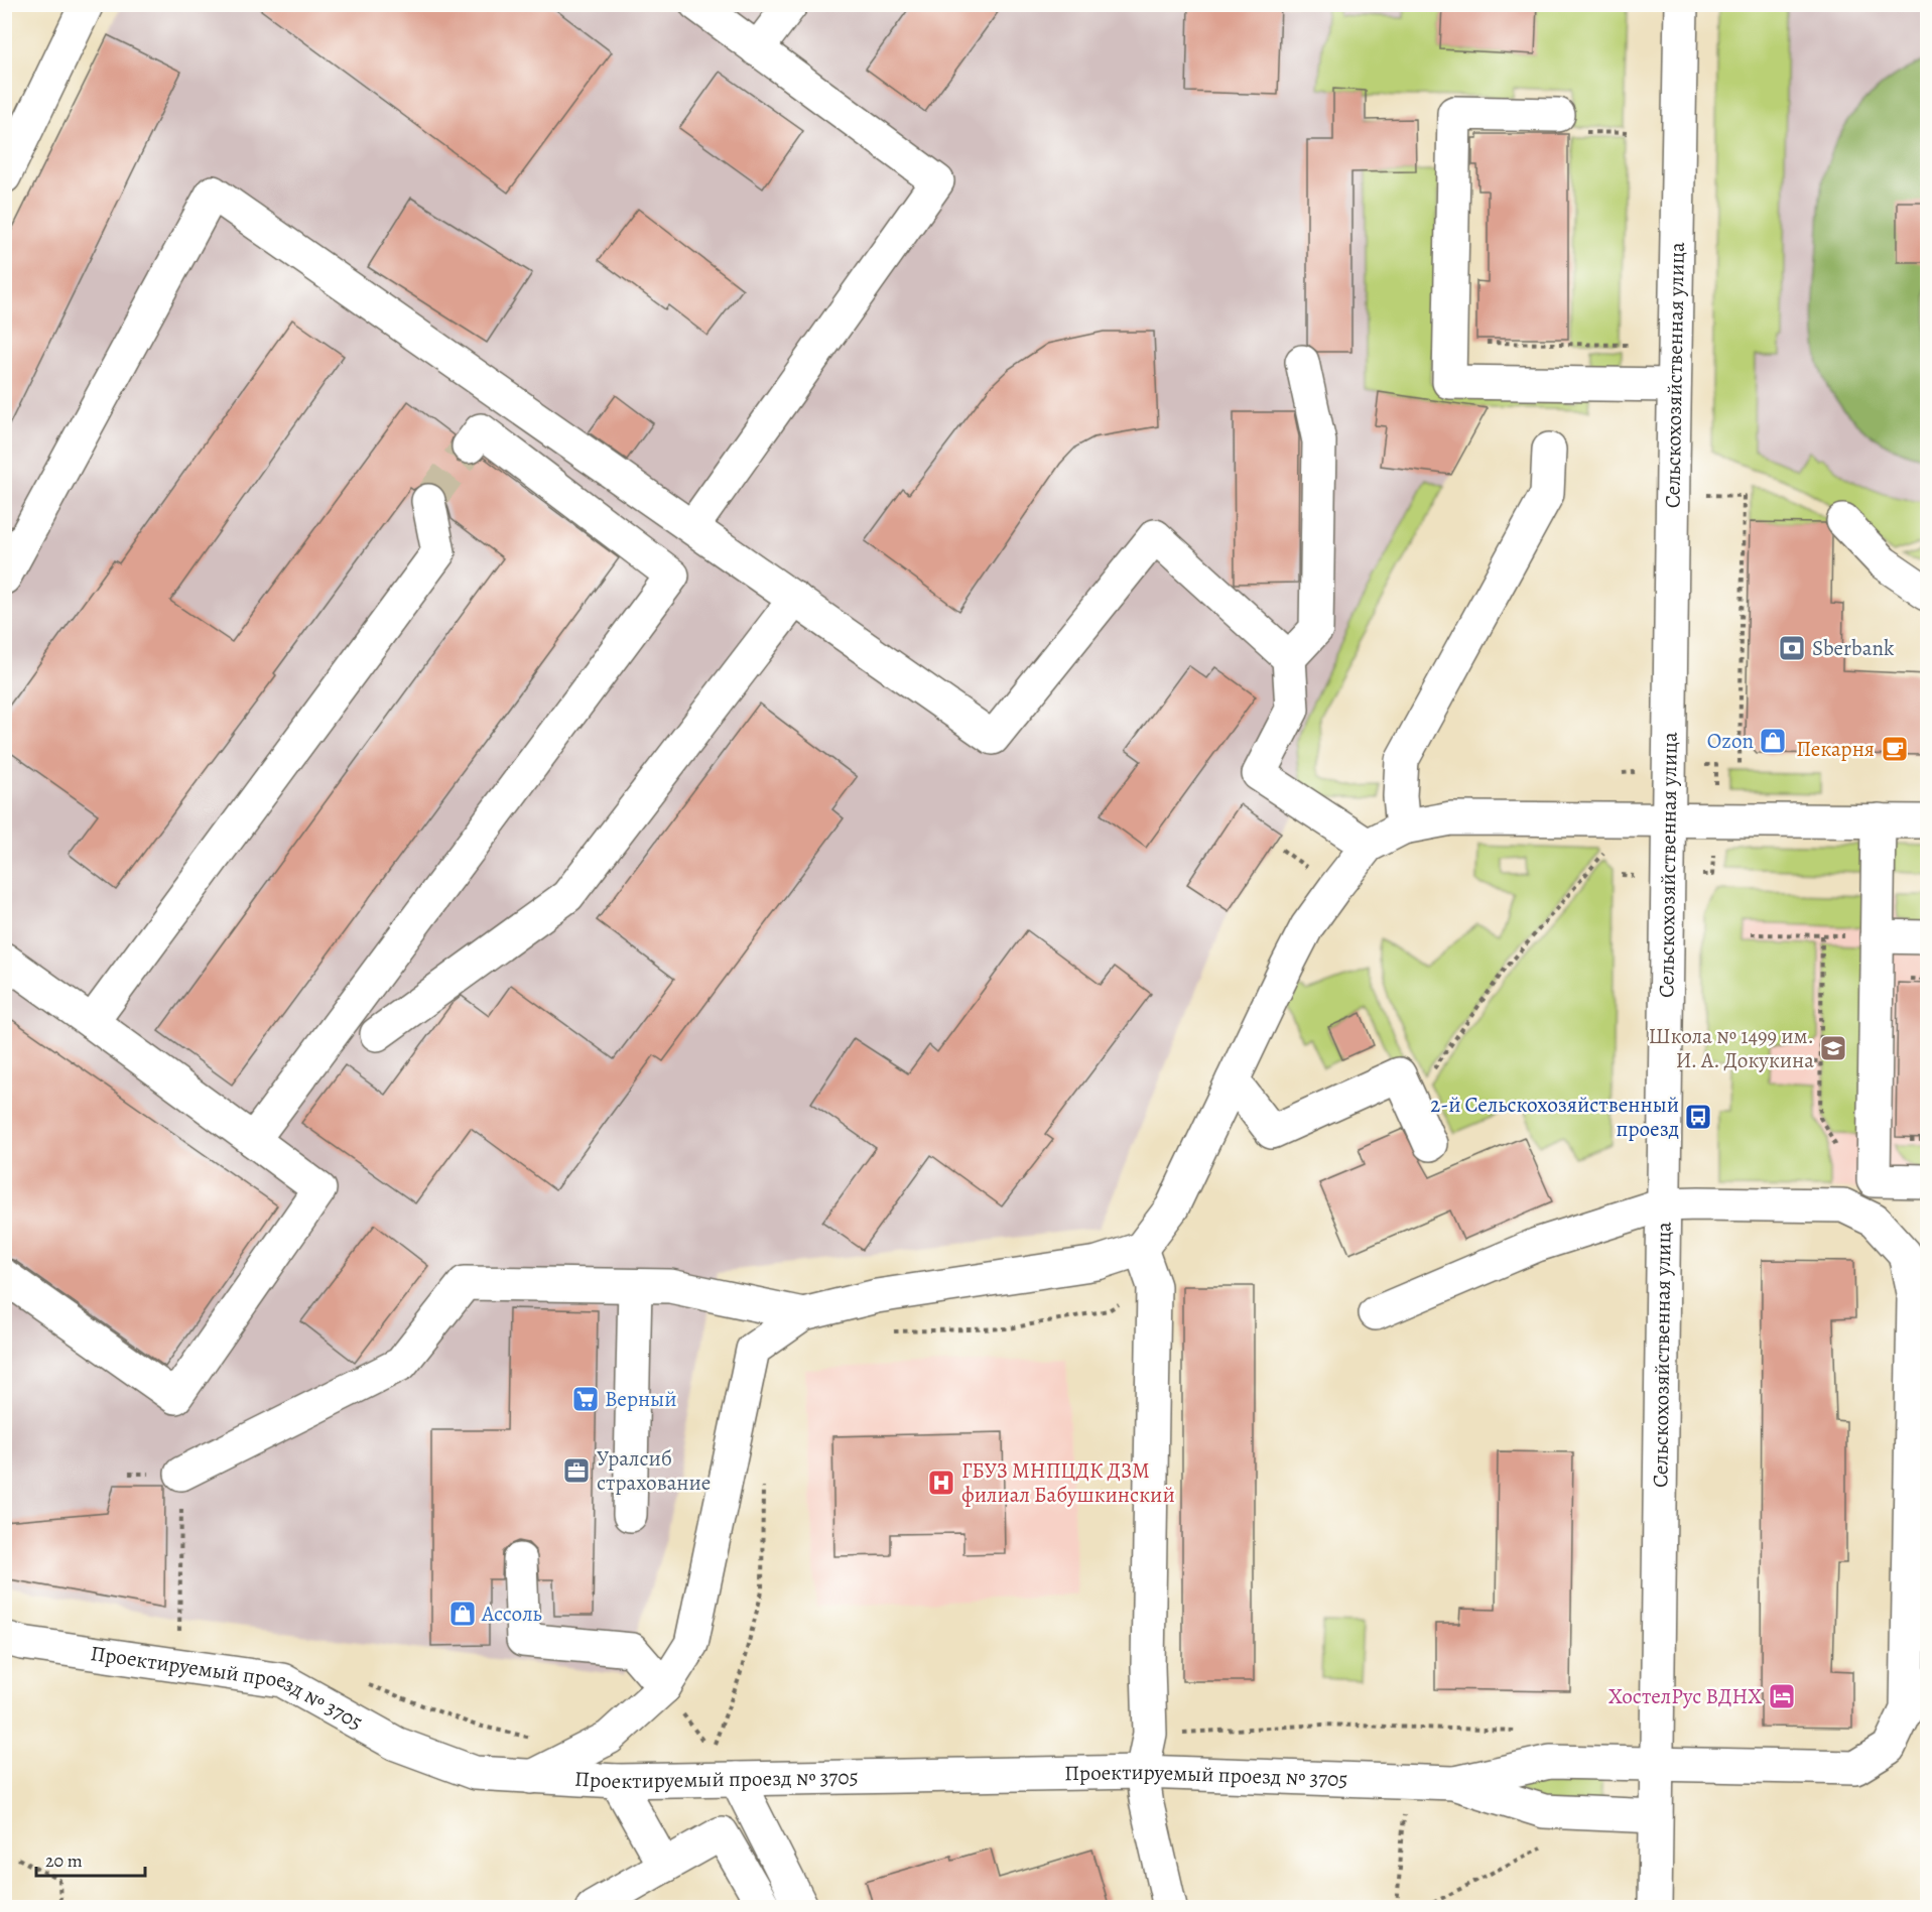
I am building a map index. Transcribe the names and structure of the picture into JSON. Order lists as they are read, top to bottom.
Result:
{
  "streets": {
    "street": ["Сельскохозяйственная улица", "Проектируемый проезд № 3705"]
  },
  "crossings": [
    ["Сельскохозяйственная улица", "Проектируемый проезд № 3705"]
  ],
  "places": {
    "bank": ["Sberbank"],
    "shop": ["Ozon", "Ассоль"],
    "cafe": ["Пекарня"],
    "school or university": ["Школа № 1499 им. И. А. Докукина"],
    "bus stop": ["2-й Сельскохозяйственный проезд"],
    "supermarket": ["Верный"],
    "office": ["Уралсиб страхование"],
    "hospital": ["ГБУЗ МНПЦДК ДЗМ филиал Бабушкинский"],
    "hotel": ["ХостелРус ВДНХ"]
  },
  "scale_bar": "20 m"
}
